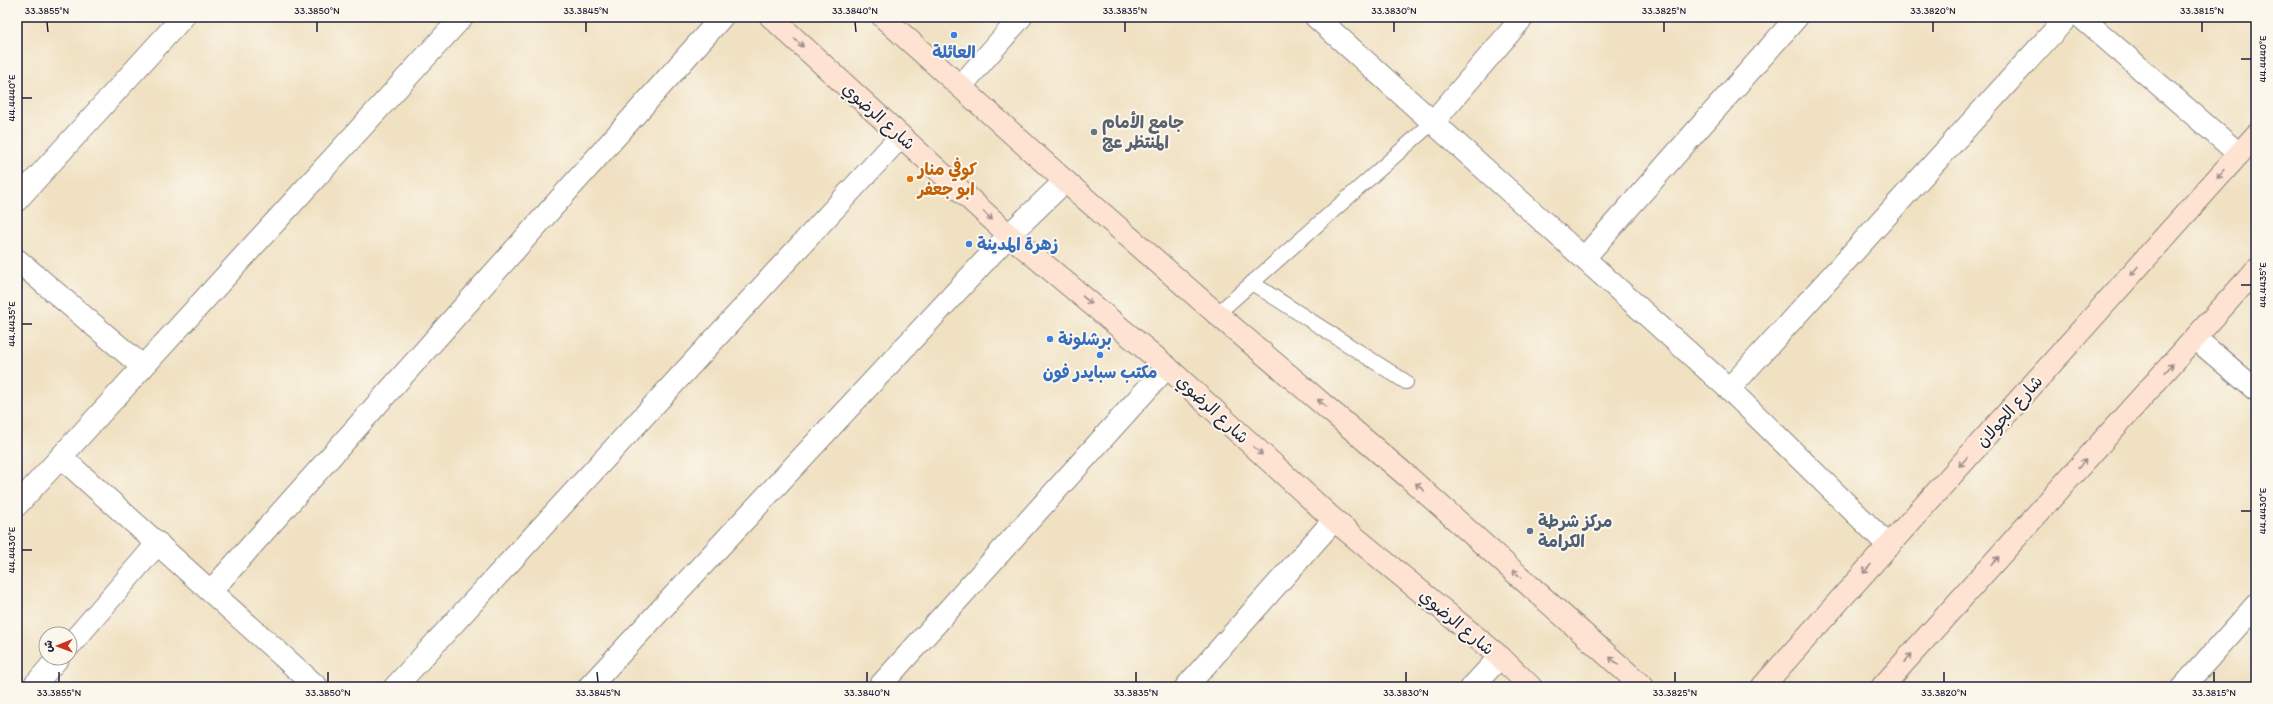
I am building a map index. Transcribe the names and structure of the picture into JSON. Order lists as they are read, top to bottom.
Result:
{
  "streets": {
    "street": ["شارع الرضوي", "شارع الجولان"]
  },
  "places": [
    "العائلة",
    "جامع الأمام المنتظر عج",
    "كوفي منار ابو جعفر",
    "زهرة المدينة",
    "برشلونة",
    "مكتب سبايدر فون",
    "مركز شرطة الكرامة"
  ],
  "north": "left",
  "coordinates": [
    "33.3855°N",
    "33.3850°N",
    "33.3845°N",
    "33.3840°N",
    "33.3835°N",
    "33.3830°N",
    "33.3825°N",
    "33.3820°N",
    "33.3815°N",
    "44.4440°E",
    "44.4435°E",
    "44.4430°E"
  ]
}
